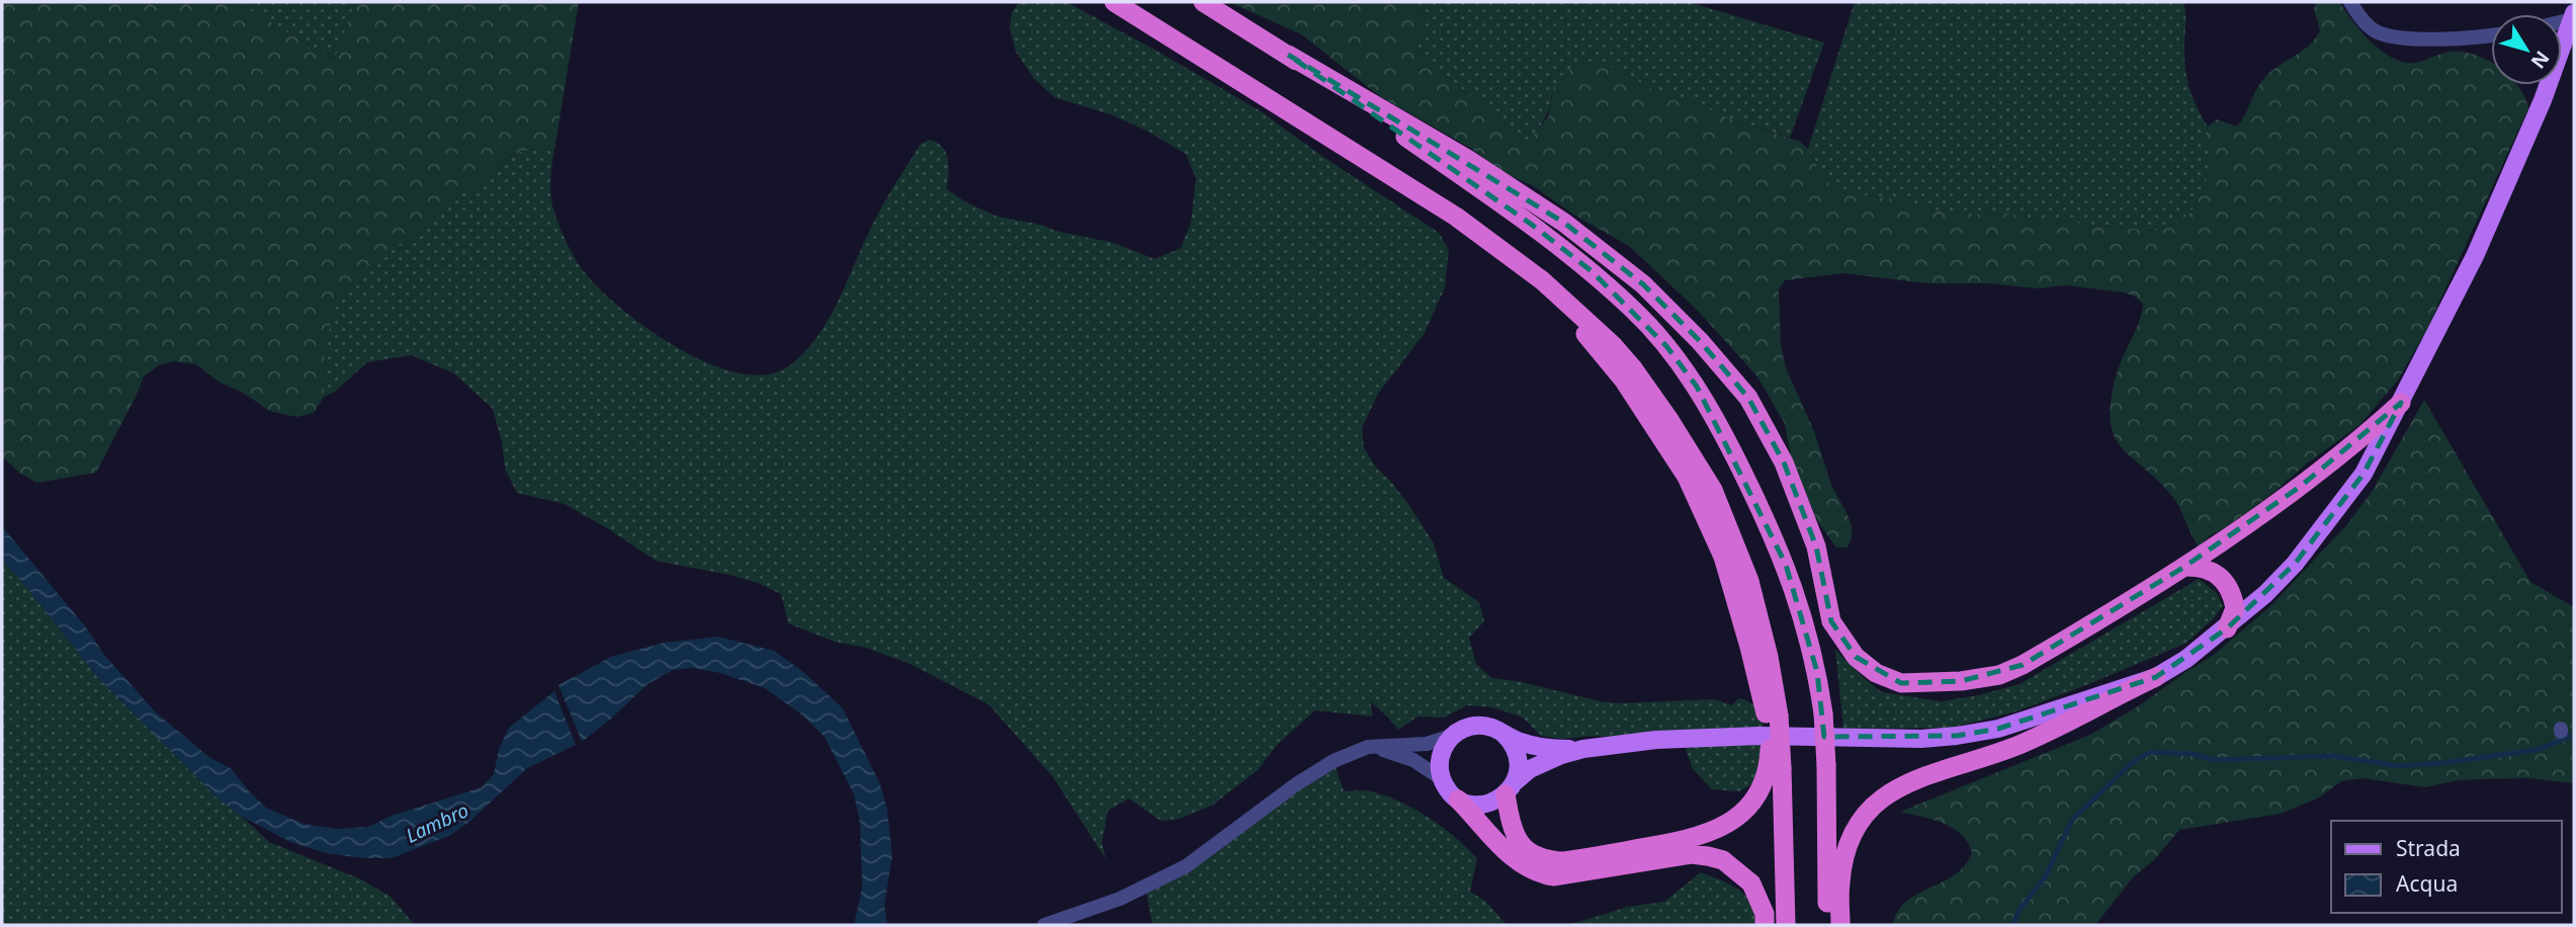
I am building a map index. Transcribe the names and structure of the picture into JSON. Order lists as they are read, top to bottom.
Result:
{
  "water": ["Lambro"],
  "legend": ["Strada", "Acqua"],
  "north": "bottom right"
}
